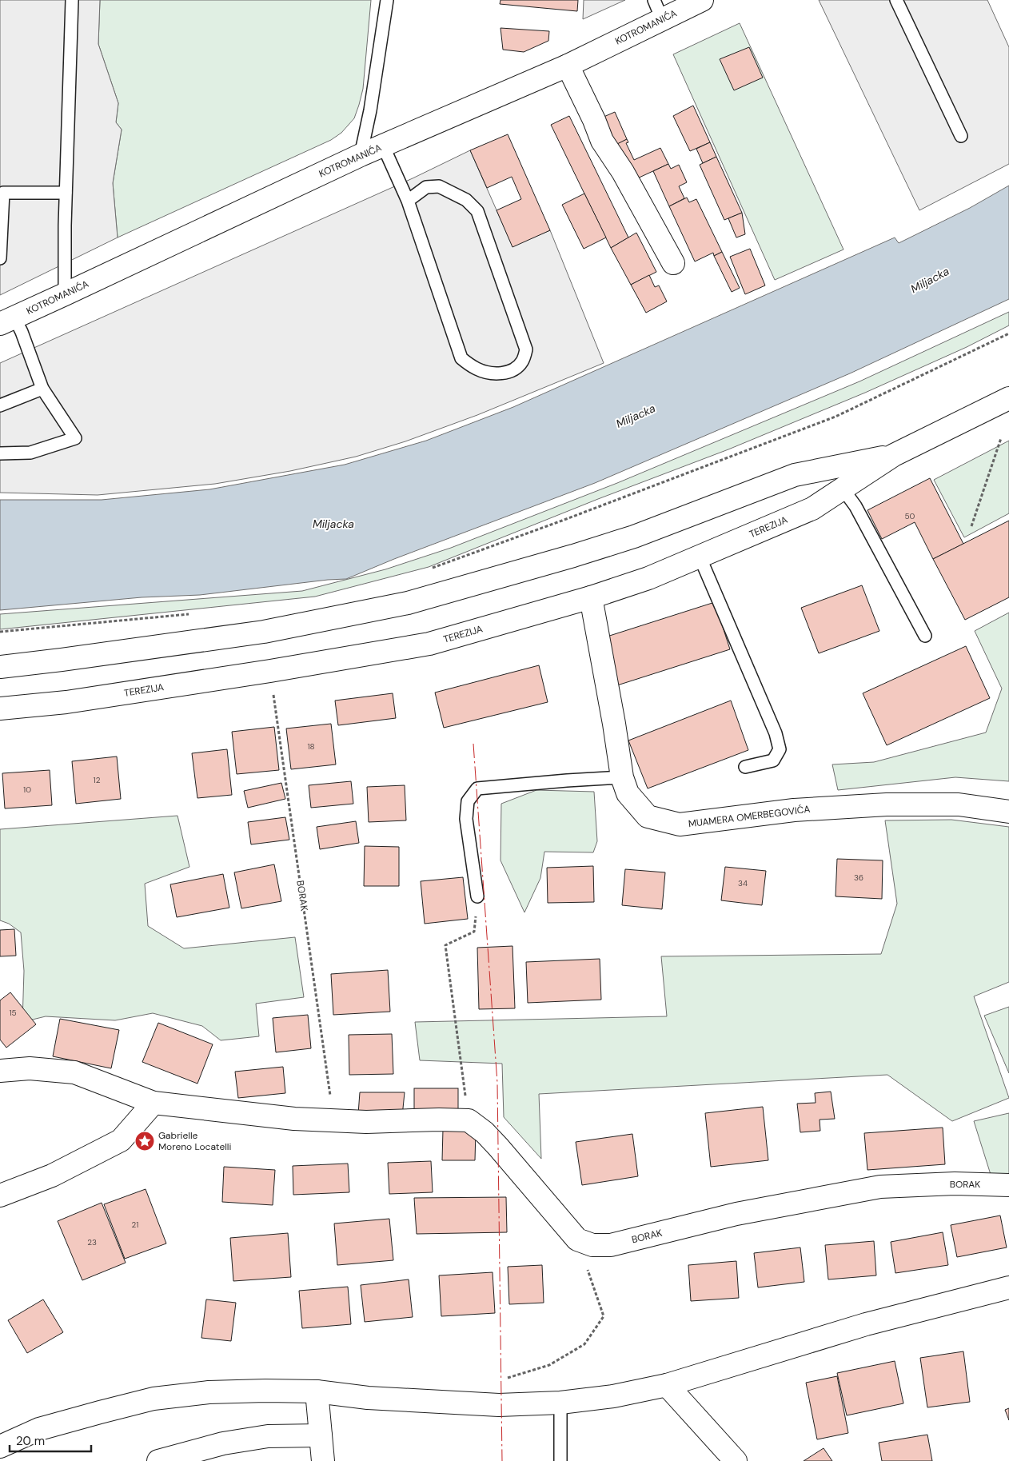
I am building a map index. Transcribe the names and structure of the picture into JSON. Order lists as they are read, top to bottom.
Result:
{
  "streets": {
    "street": [
      "KOTROMANIĆA",
      "TEREZIJA",
      "MUAMERA OMERBEGOVIĆA",
      "BORAK"
    ]
  },
  "crossings": [
    ["TEREZIJA", "MUAMERA OMERBEGOVIĆA"],
    ["TEREZIJA", "BORAK"]
  ],
  "water": ["Miljacka"],
  "places": {
    "place": ["Gabrielle Moreno Locatelli"]
  },
  "house_numbers": [
    "50",
    "18",
    "12",
    "10",
    "36",
    "34",
    "15",
    "21",
    "23"
  ],
  "scale_bar": "20 m"
}
